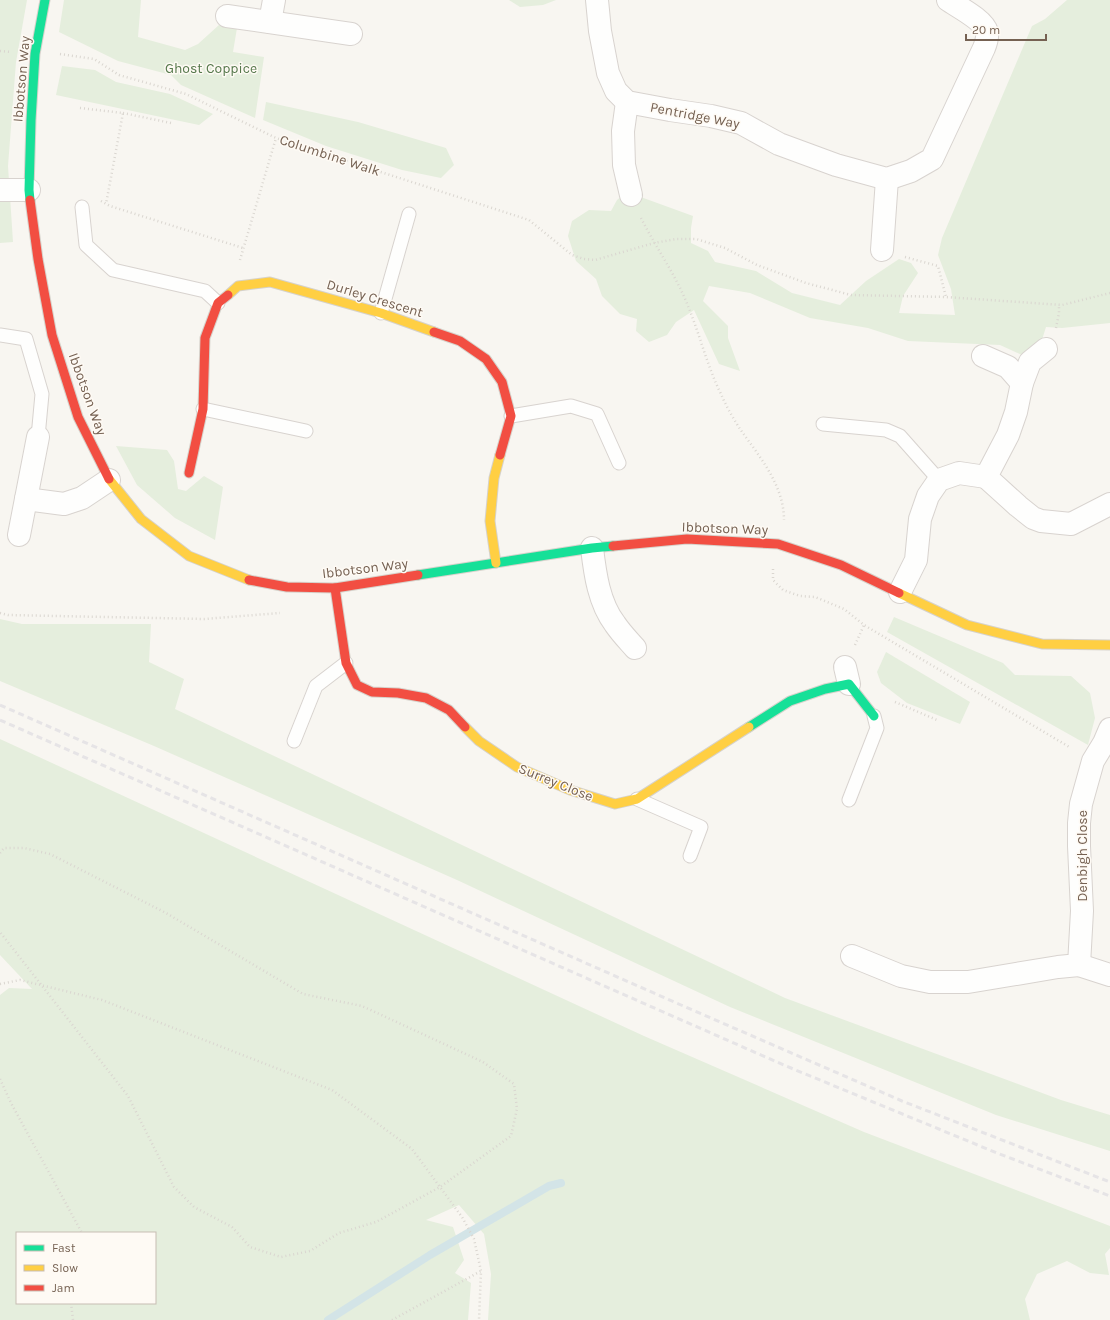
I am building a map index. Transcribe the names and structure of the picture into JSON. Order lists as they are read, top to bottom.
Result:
{
  "streets": {
    "street": [
      "Ibbotson Way",
      "Pentridge Way",
      "Durley Crescent",
      "Surrey Close",
      "Denbigh Close"
    ],
    "path": ["Columbine Walk"]
  },
  "crossings": [
    ["Ibbotson Way", "Columbine Walk"],
    ["Ibbotson Way", "Surrey Close"]
  ],
  "parks": ["Ghost Coppice"],
  "legend": ["Fast", "Slow", "Jam"],
  "scale_bar": "20 m"
}
